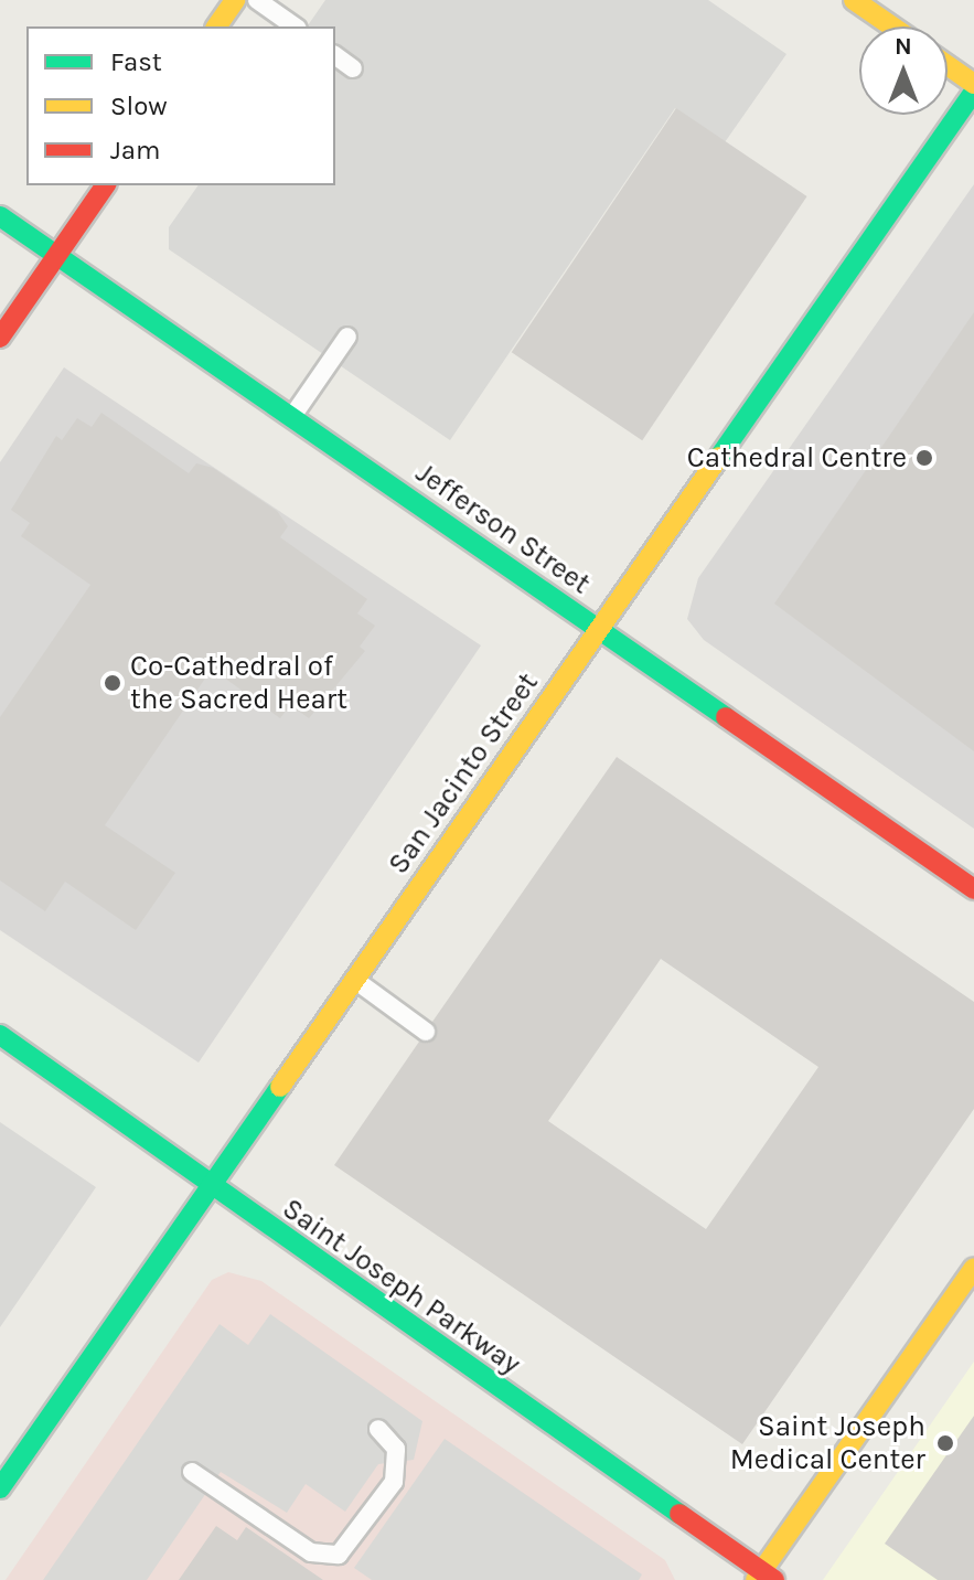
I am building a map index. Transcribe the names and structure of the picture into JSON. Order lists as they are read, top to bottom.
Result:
{
  "streets": {
    "street": ["Jefferson Street", "San Jacinto Street", "Saint Joseph Parkway"]
  },
  "crossings": [
    ["Jefferson Street", "San Jacinto Street"],
    ["San Jacinto Street", "Saint Joseph Parkway"]
  ],
  "places": ["Cathedral Centre", "Co-Cathedral of the Sacred Heart", "Saint Joseph Medical Center"],
  "legend": ["Fast", "Slow", "Jam"],
  "north": "top"
}
